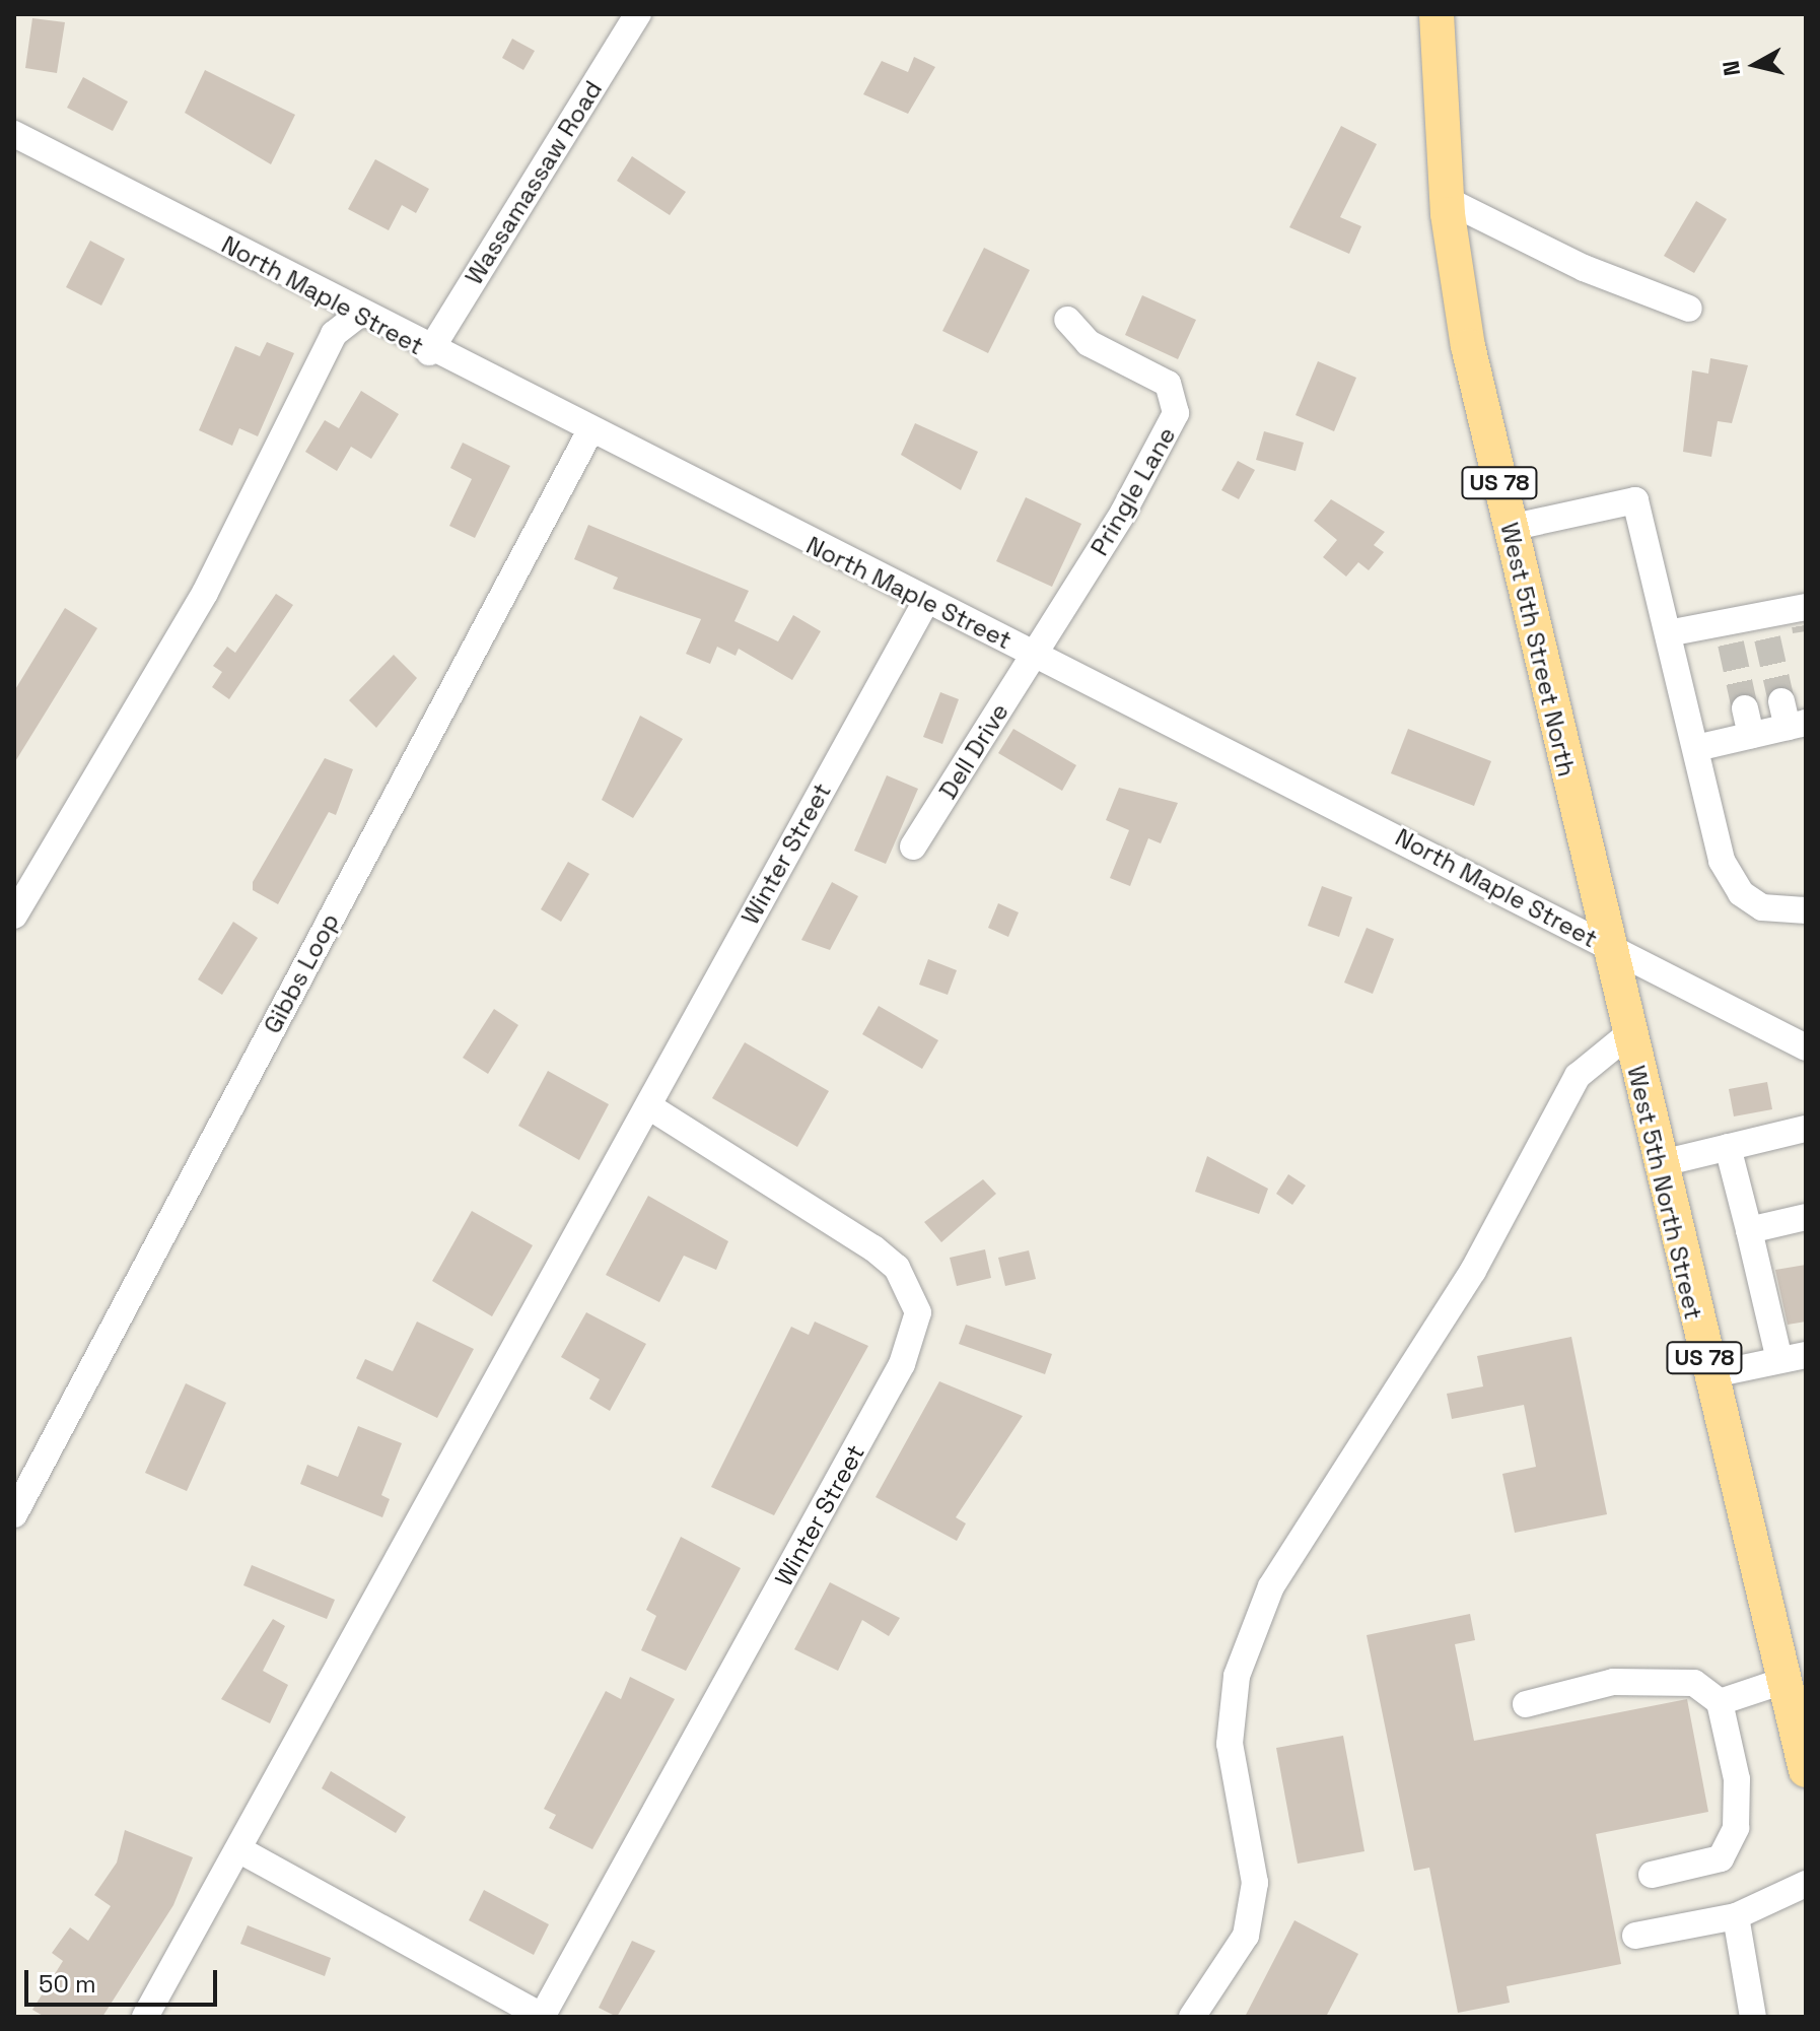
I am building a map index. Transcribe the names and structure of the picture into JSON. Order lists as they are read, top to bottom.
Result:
{
  "streets": {
    "main road": ["US 78", "West 5th Street North", "West 5th North Street"],
    "street": [
      "Wassamassaw Road",
      "North Maple Street",
      "Pringle Lane",
      "Dell Drive",
      "Winter Street",
      "Gibbs Loop"
    ]
  },
  "crossings": [
    ["Wassamassaw Road", "North Maple Street"],
    ["North Maple Street", "Pringle Lane"],
    ["North Maple Street", "West 5th Street North"],
    ["North Maple Street", "Dell Drive"],
    ["North Maple Street", "Winter Street"],
    ["North Maple Street", "Gibbs Loop"],
    ["North Maple Street", "West 5th North Street"],
    ["Pringle Lane", "Dell Drive"],
    ["West 5th Street North", "West 5th North Street"]
  ],
  "scale_bar": "50 m",
  "north": "left"
}
